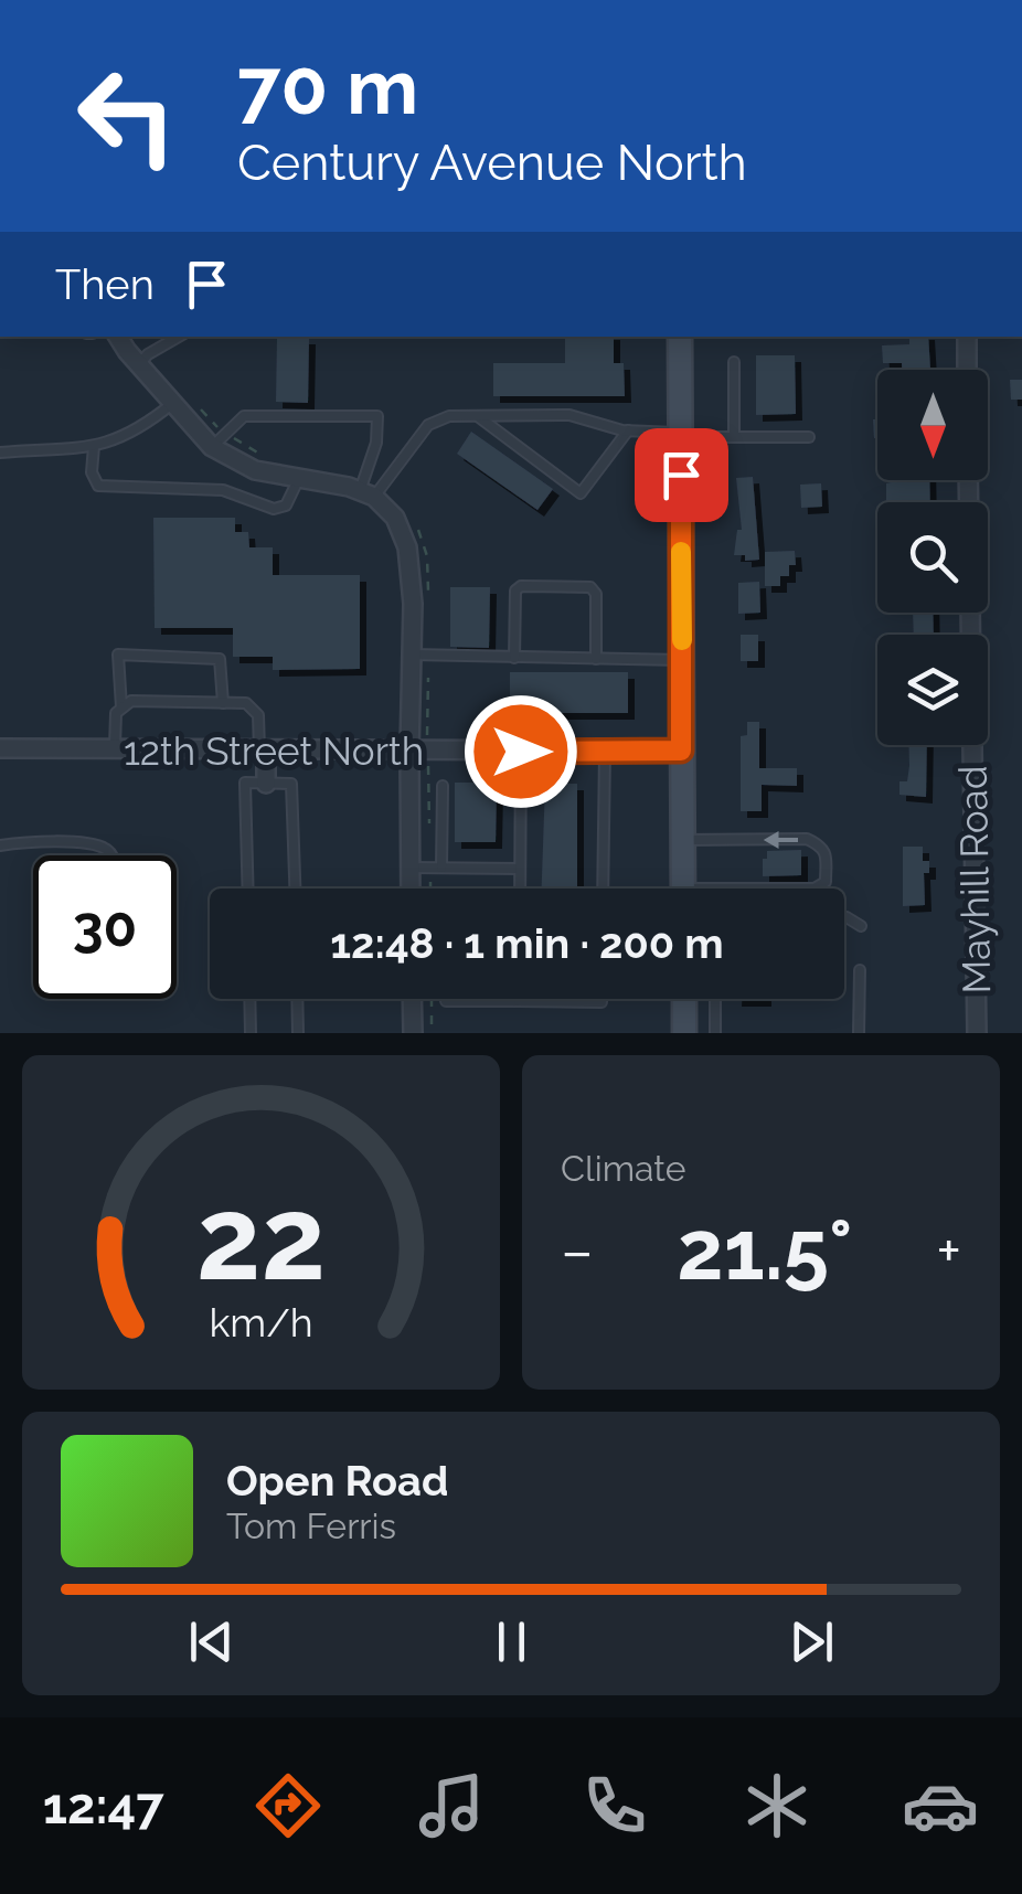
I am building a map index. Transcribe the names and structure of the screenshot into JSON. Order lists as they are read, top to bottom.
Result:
{
  "streets": {
    "street": ["12th Street North", "Mayhill Road"]
  },
  "north": "bottom",
  "page": {
    "turn": ["70 m", "Century Avenue North"],
    "then": "Then",
    "limit": "30",
    "trip": "12:48 · 1 min · 200 m",
    "tile": "Climate",
    "heat": ["−", "21.5°", "+"],
    "song": ["Open Road", "Tom Ferris"],
    "tabs": "12:47",
    "gauge": ["22", "km/h"]
  }
}
